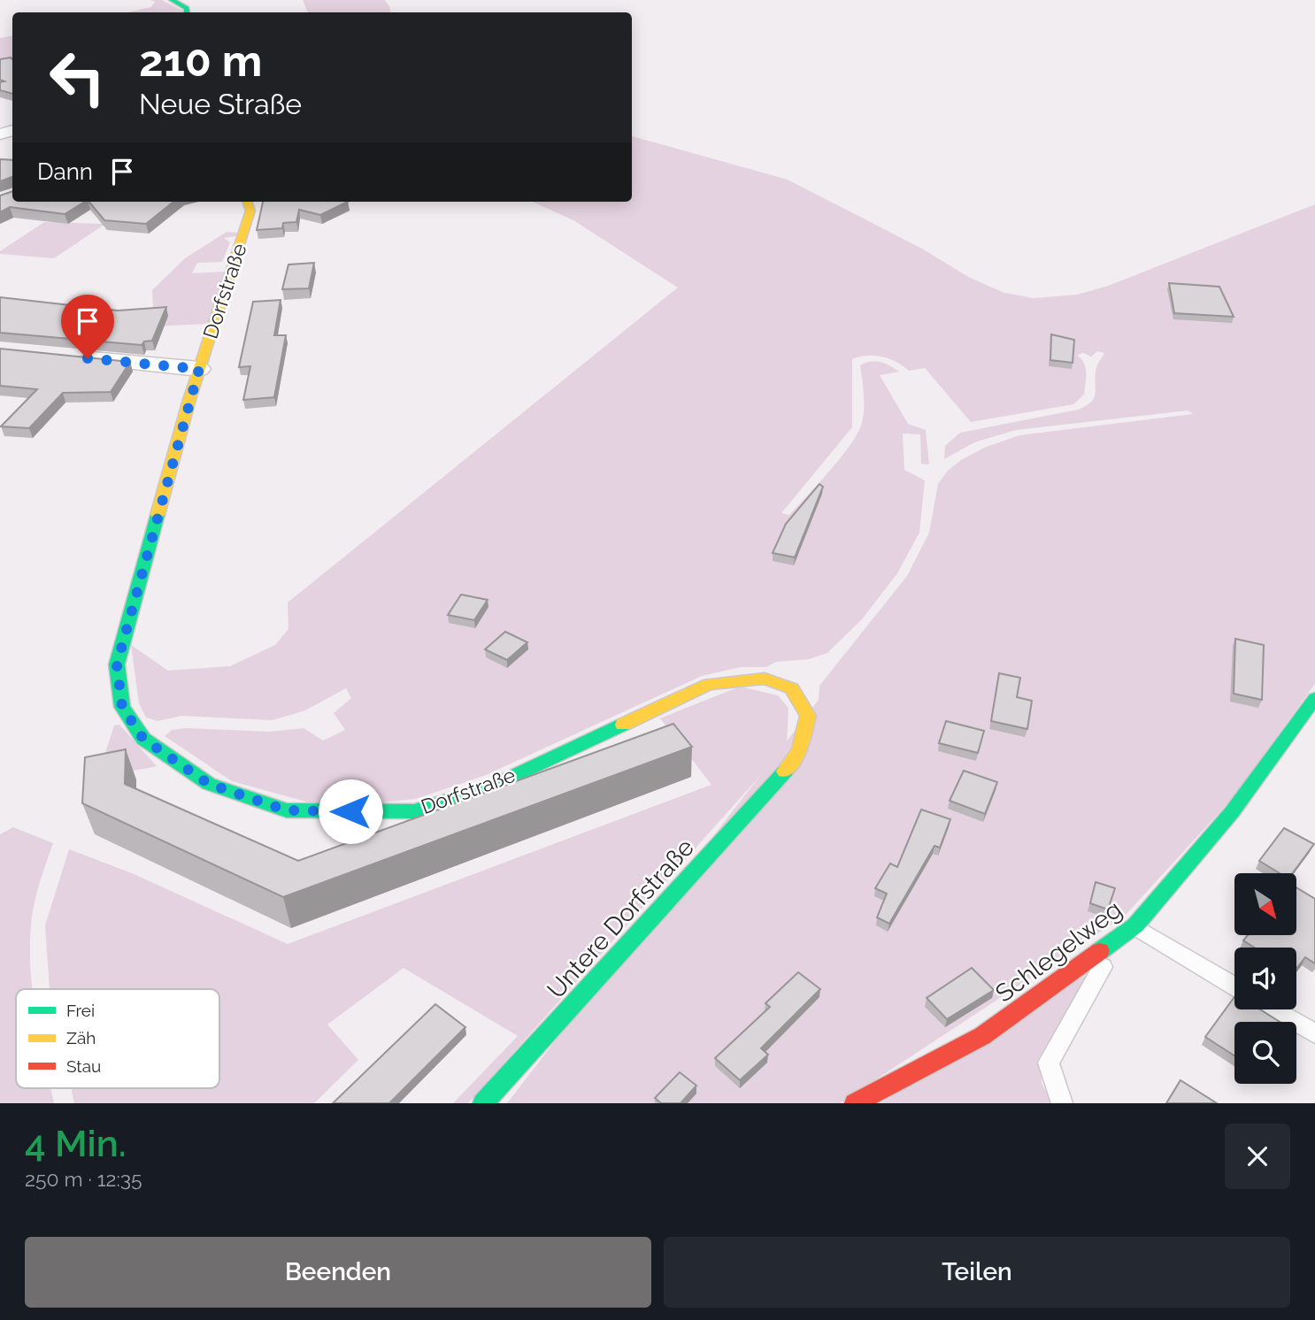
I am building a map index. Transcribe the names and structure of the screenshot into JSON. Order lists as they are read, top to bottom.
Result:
{
  "streets": {
    "street": ["Dorfstraße", "Untere Dorfstraße", "Schlegelweg"]
  },
  "crossings": [
    ["Dorfstraße", "Untere Dorfstraße"]
  ],
  "legend": ["Frei", "Zäh", "Stau"],
  "north": "bottom right",
  "page": {
    "turn": ["210 m", "Neue Straße"],
    "then": "Dann",
    "heading": ["4 Min.", "250 m · 12:35"],
    "buttons": ["Beenden", "Teilen"]
  }
}
